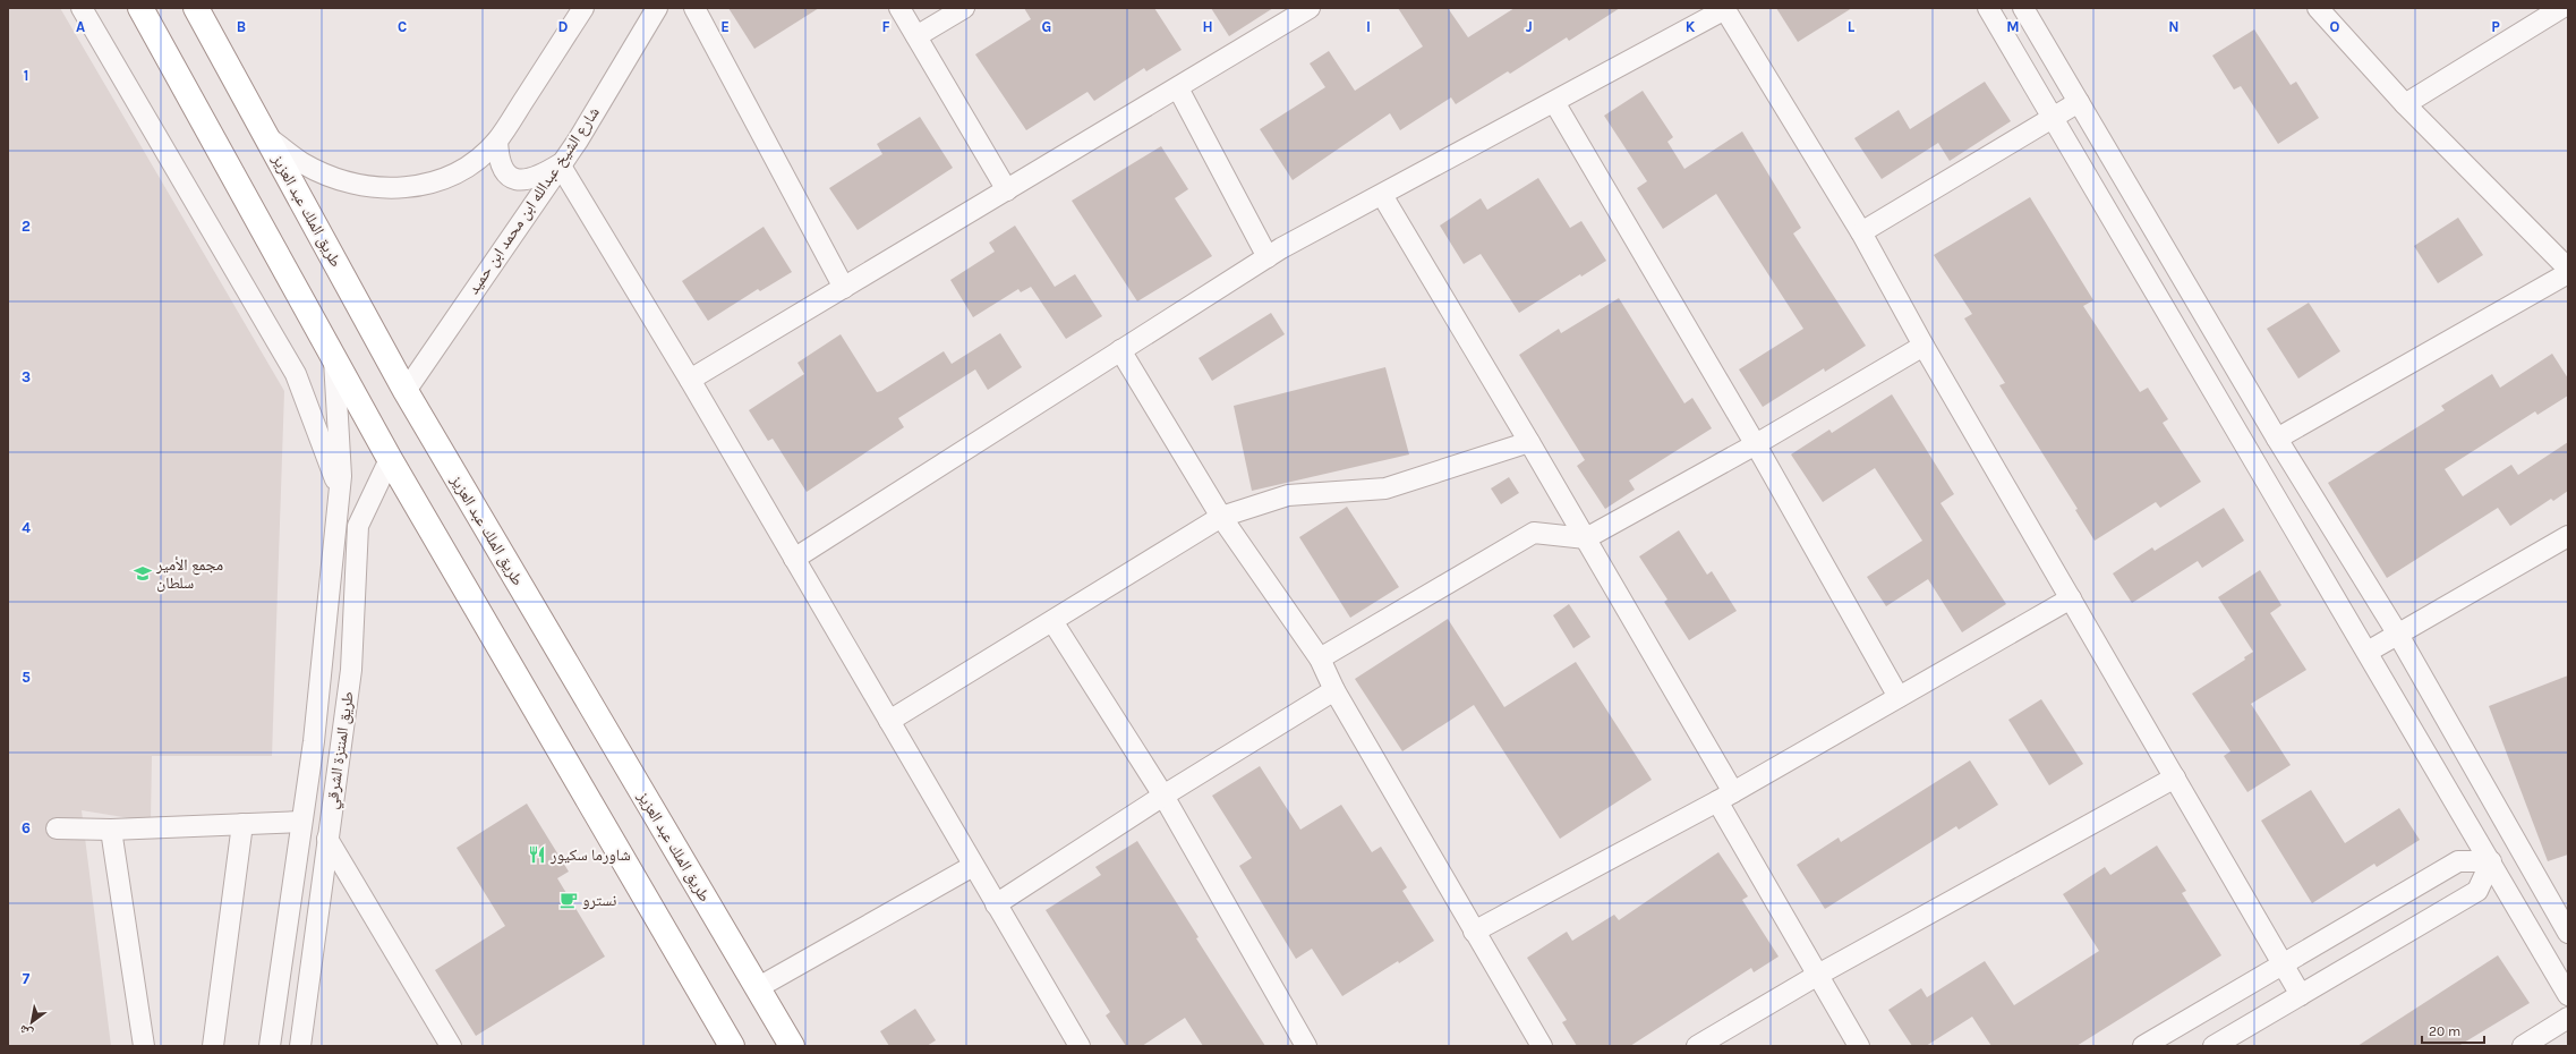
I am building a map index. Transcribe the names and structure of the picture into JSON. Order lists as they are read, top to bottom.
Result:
{
  "streets": {
    "highway": ["طريق الملك عبد العزيز"],
    "street": ["شارع الشيخ عبدالله ابن محمد ابن حميد", "طريق المنتزة الشرقي"]
  },
  "crossings": [
    ["شارع الشيخ عبدالله ابن محمد ابن حميد", "طريق الملك عبد العزيز"]
  ],
  "places": {
    "school or university": ["مجمع الأمير سلطان"],
    "restaurant": ["شاورما سكيور"],
    "cafe": ["نسترو"]
  },
  "scale_bar": "20 m",
  "north": "bottom left",
  "grid": {
    "columns": [
      "A",
      "B",
      "C",
      "D",
      "E",
      "F",
      "G",
      "H",
      "I",
      "J",
      "K",
      "L",
      "M",
      "N",
      "O",
      "P"
    ],
    "rows": [
      "1",
      "2",
      "3",
      "4",
      "5",
      "6",
      "7"
    ]
  }
}
